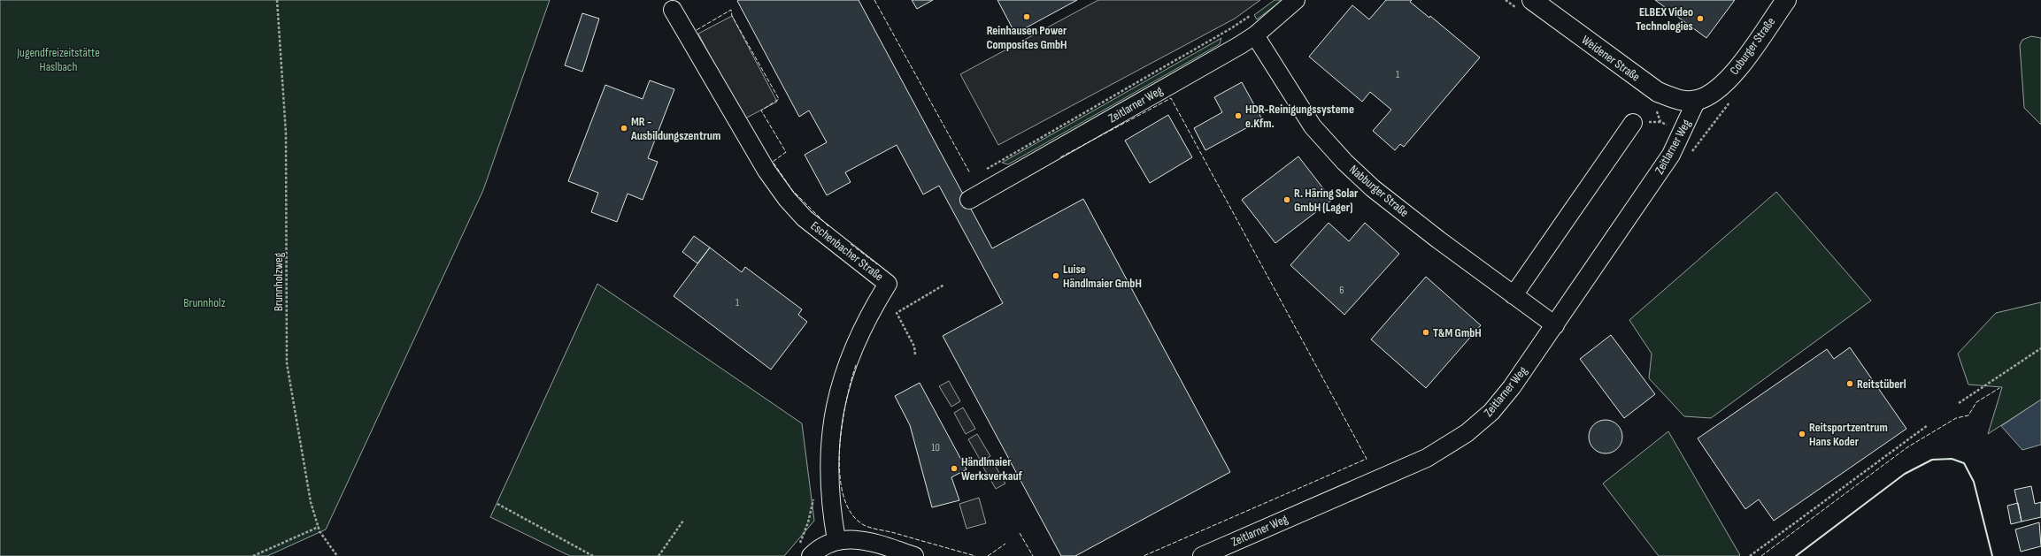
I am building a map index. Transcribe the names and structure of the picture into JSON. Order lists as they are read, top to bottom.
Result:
{
  "streets": {
    "main road": ["Coburger Straße", "Weidener Straße"],
    "street": ["Zeitlarner Weg", "Nabburger Straße", "Eschenbacher Straße"],
    "path": ["Brunnholzweg"]
  },
  "crossings": [
    ["Coburger Straße", "Weidener Straße"],
    ["Coburger Straße", "Zeitlarner Weg"],
    ["Weidener Straße", "Zeitlarner Weg"],
    ["Zeitlarner Weg", "Nabburger Straße"]
  ],
  "parks": ["Jugendfreizeitstätte Haslbach", "Brunnholz"],
  "places": [
    "Reinhausen Power Composites GmbH",
    "ELBEX Video Technologies",
    "HDR-Reinigungssysteme e.Kfm.",
    "MR - Ausbildungszentrum",
    "R. Häring Solar GmbH (Lager)",
    "Luise Händlmaier GmbH",
    "T&M GmbH",
    "Reitstüberl",
    "Reitsportzentrum Hans Koder",
    "Händlmaier Werksverkauf"
  ],
  "house_numbers": [
    "1",
    "6",
    "1",
    "10"
  ]
}
